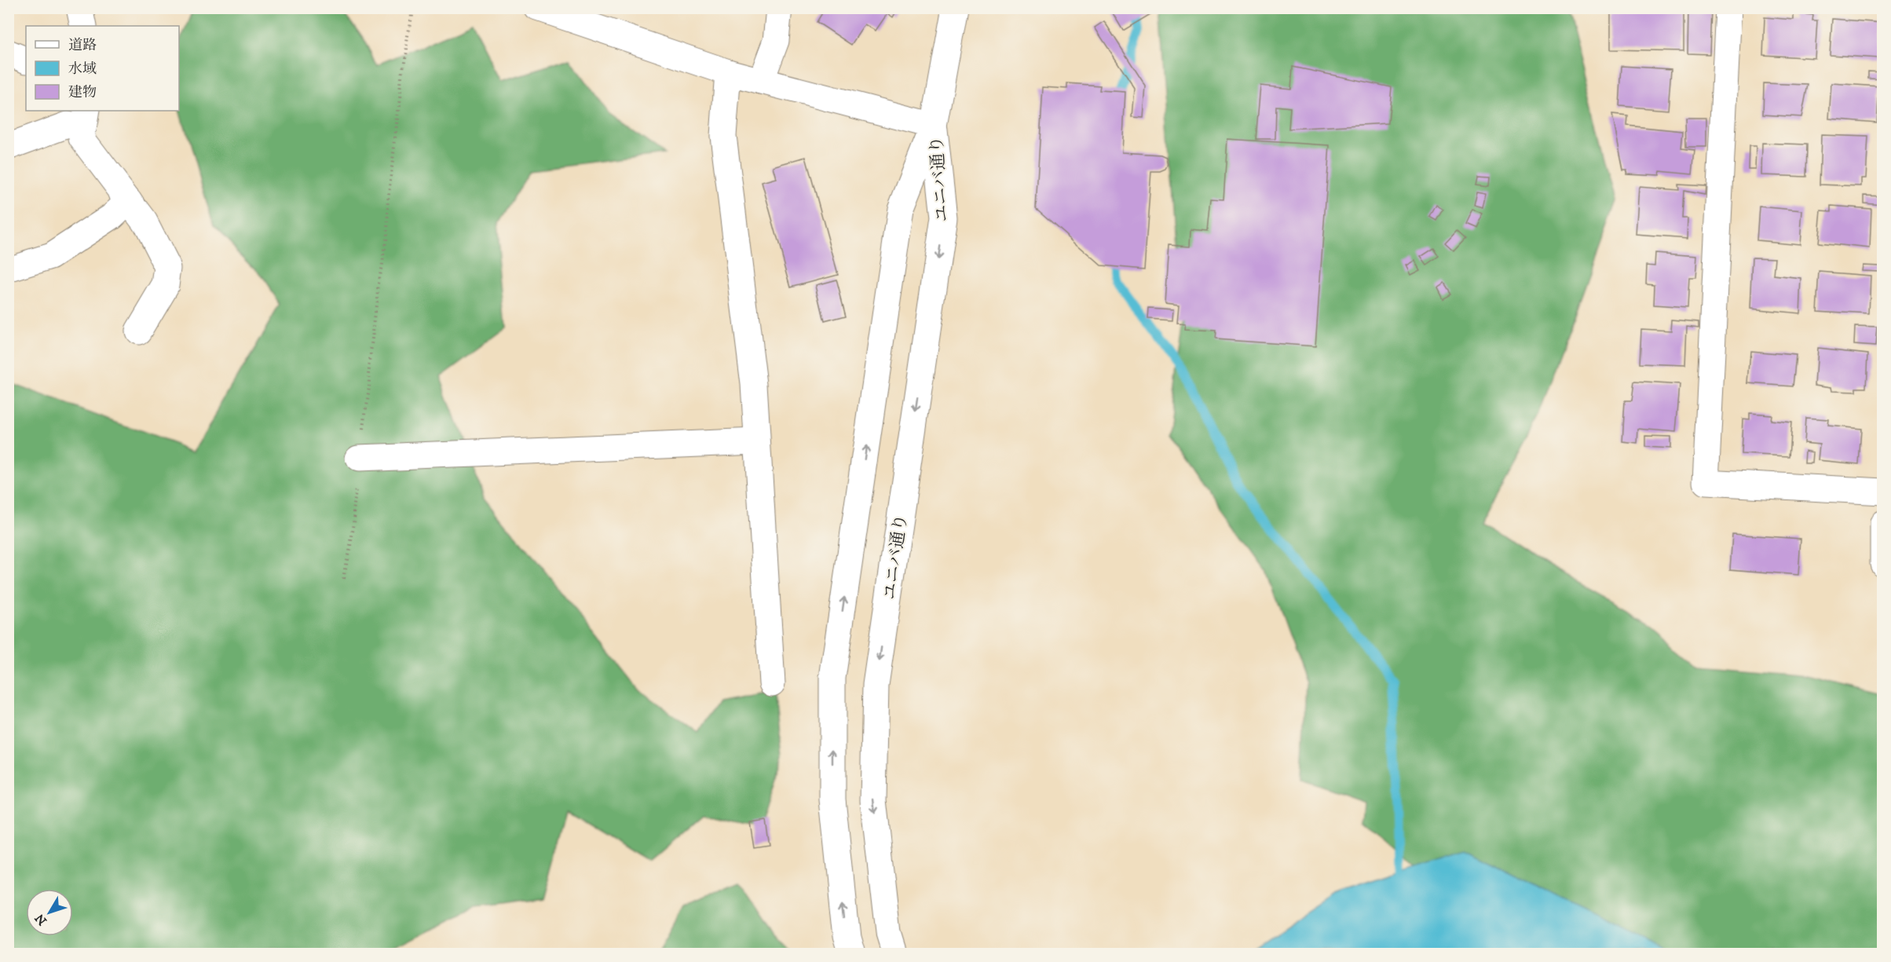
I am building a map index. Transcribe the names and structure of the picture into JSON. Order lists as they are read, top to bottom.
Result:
{
  "streets": {
    "street": ["ユニバ通り"]
  },
  "legend": ["道路", "水域", "建物"],
  "north": "bottom left"
}
